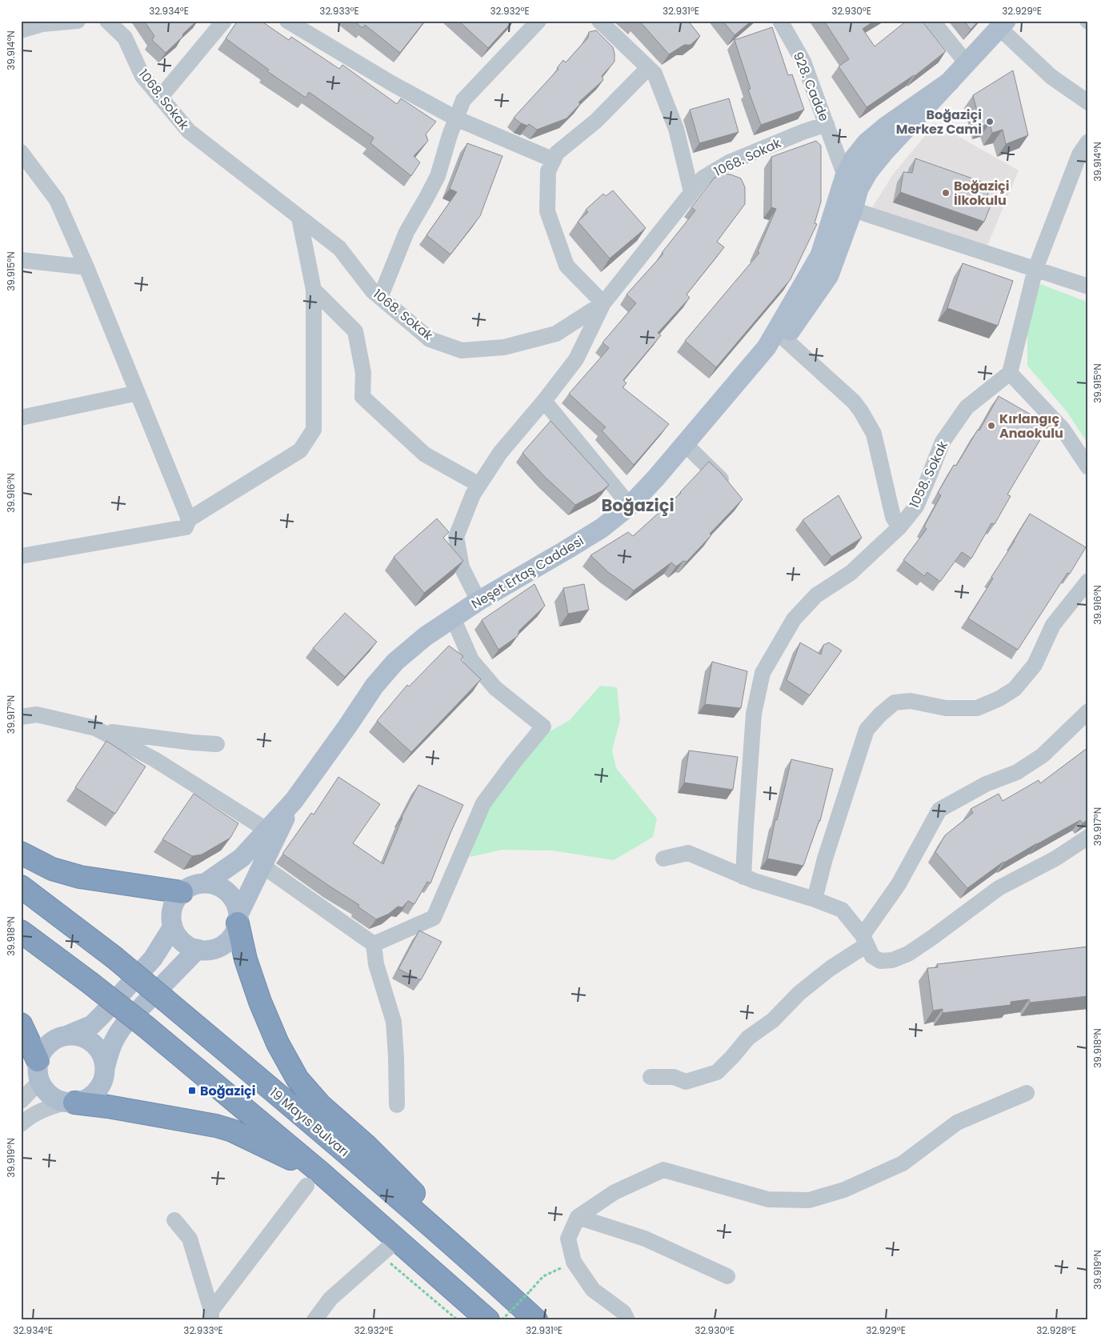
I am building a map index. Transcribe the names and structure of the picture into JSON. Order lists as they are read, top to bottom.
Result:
{
  "streets": {
    "highway": ["19 Mayıs Bulvarı"],
    "main road": ["Neşet Ertaş Caddesi"],
    "street": ["928. Cadde", "1068. Sokak", "1058. Sokak"]
  },
  "crossings": [
    ["928. Cadde", "1068. Sokak"],
    ["928. Cadde", "Neşet Ertaş Caddesi"]
  ],
  "districts": ["Boğaziçi"],
  "places": {
    "other": ["Boğaziçi Merkez Cami", "Boğaziçi İlkokulu", "Kırlangıç Anaokulu"],
    "transit": ["Boğaziçi"]
  },
  "coordinates": [
    "32.934°E",
    "32.933°E",
    "32.932°E",
    "32.931°E",
    "32.930°E",
    "32.929°E",
    "39.914°N",
    "39.915°N",
    "39.916°N",
    "39.917°N",
    "39.918°N",
    "39.919°N",
    "32.928°E"
  ]
}
